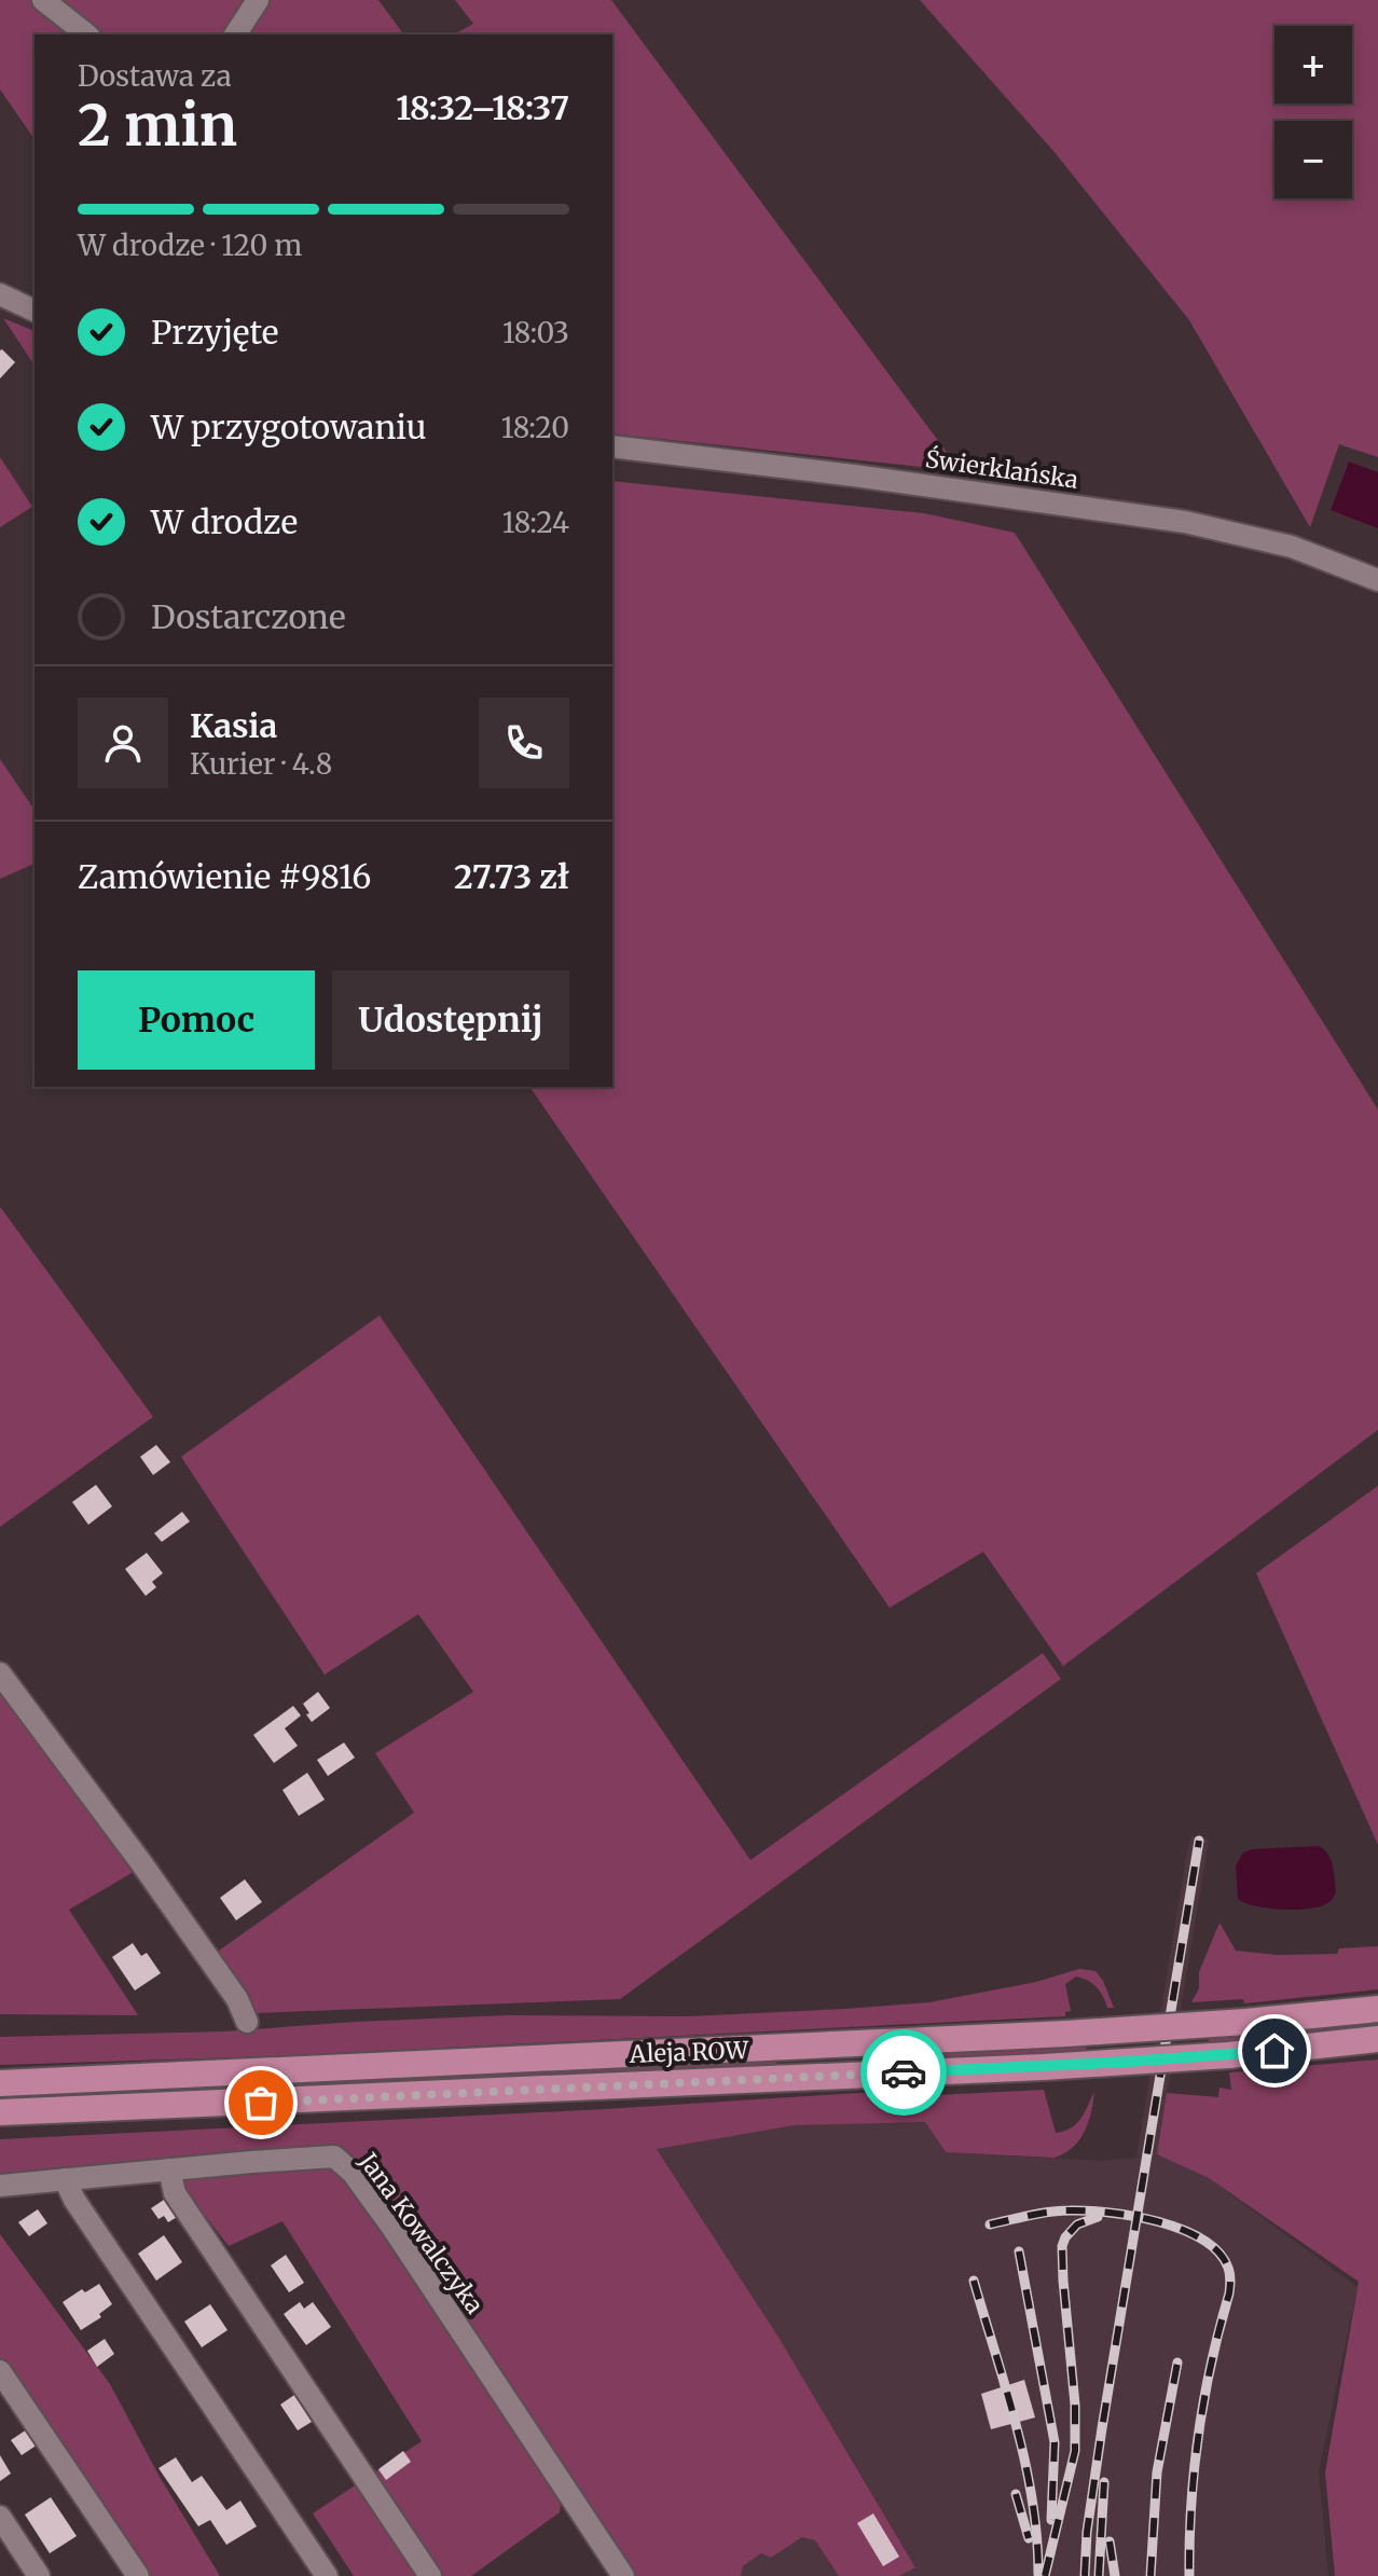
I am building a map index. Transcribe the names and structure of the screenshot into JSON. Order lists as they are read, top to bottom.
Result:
{
  "streets": {
    "main road": ["Aleja ROW"],
    "street": ["Świerklańska", "Jana Kowalczyka"]
  },
  "page": {
    "map_buttons": ["+", "−"],
    "heading": ["2 min", "Dostawa za", "18:32–18:37"],
    "panel": [
      "Kasia",
      "Kurier · 4.8",
      "Zamówienie #9816",
      "27.73 zł"
    ],
    "bar": "W drodze · 120 m",
    "list": [
      ["Przyjęte", "18:03"],
      ["W przygotowaniu", "18:20"],
      ["W drodze", "18:24"],
      "Dostarczone"
    ],
    "buttons": ["Pomoc", "Udostępnij"]
  }
}
